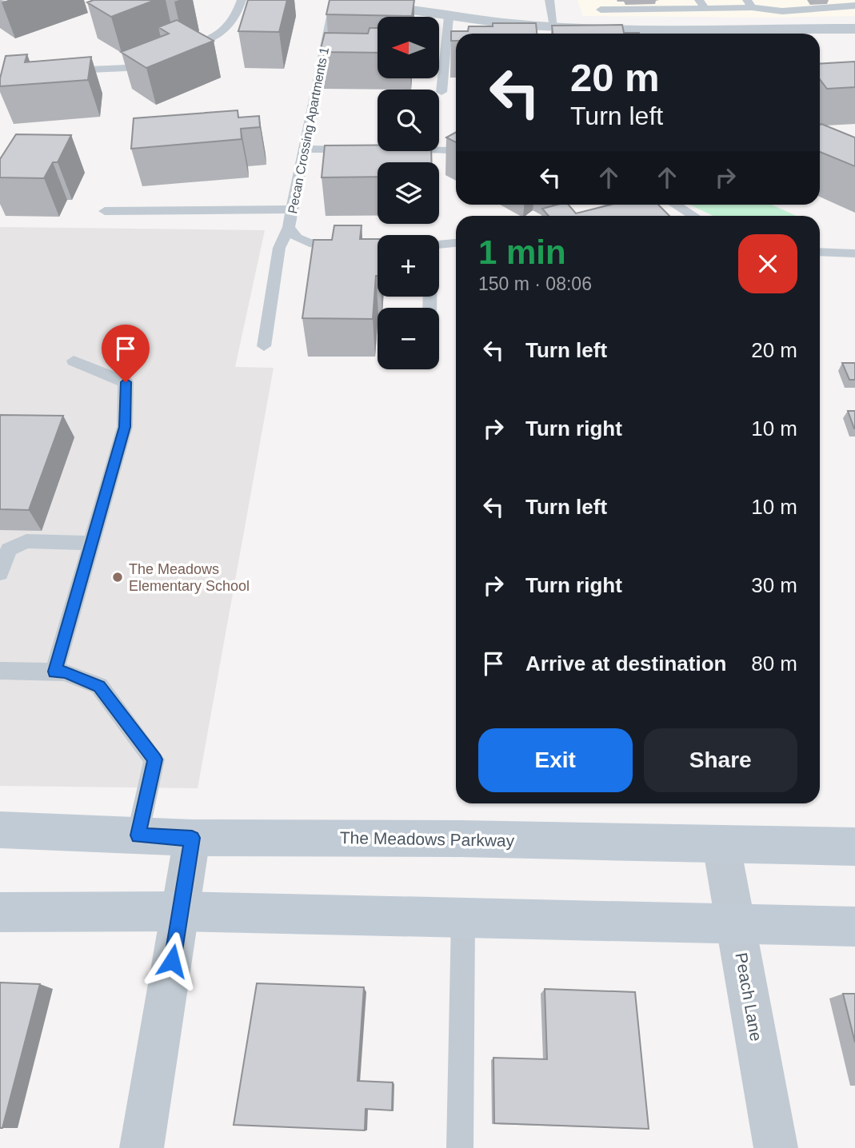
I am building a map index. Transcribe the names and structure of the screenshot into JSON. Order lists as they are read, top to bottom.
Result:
{
  "streets": {
    "street": ["The Meadows Parkway", "Peach Lane"],
    "lane": ["Pecan Crossing Apartments 1"]
  },
  "crossings": [
    ["The Meadows Parkway", "Peach Lane"]
  ],
  "places": ["The Meadows Elementary School"],
  "north": "left",
  "page": {
    "map_buttons": ["+", "−"],
    "turn": ["20 m", "Turn left"],
    "heading": ["1 min", "150 m · 08:06"],
    "list": [
      {
        "name": "Turn left",
        "value": "20 m"
      },
      {
        "name": "Turn right",
        "value": "10 m"
      },
      {
        "name": "Turn left",
        "value": "10 m"
      },
      {
        "name": "Turn right",
        "value": "30 m"
      },
      {
        "name": "Arrive at destination",
        "value": "80 m"
      }
    ],
    "buttons": ["Exit", "Share"]
  }
}
